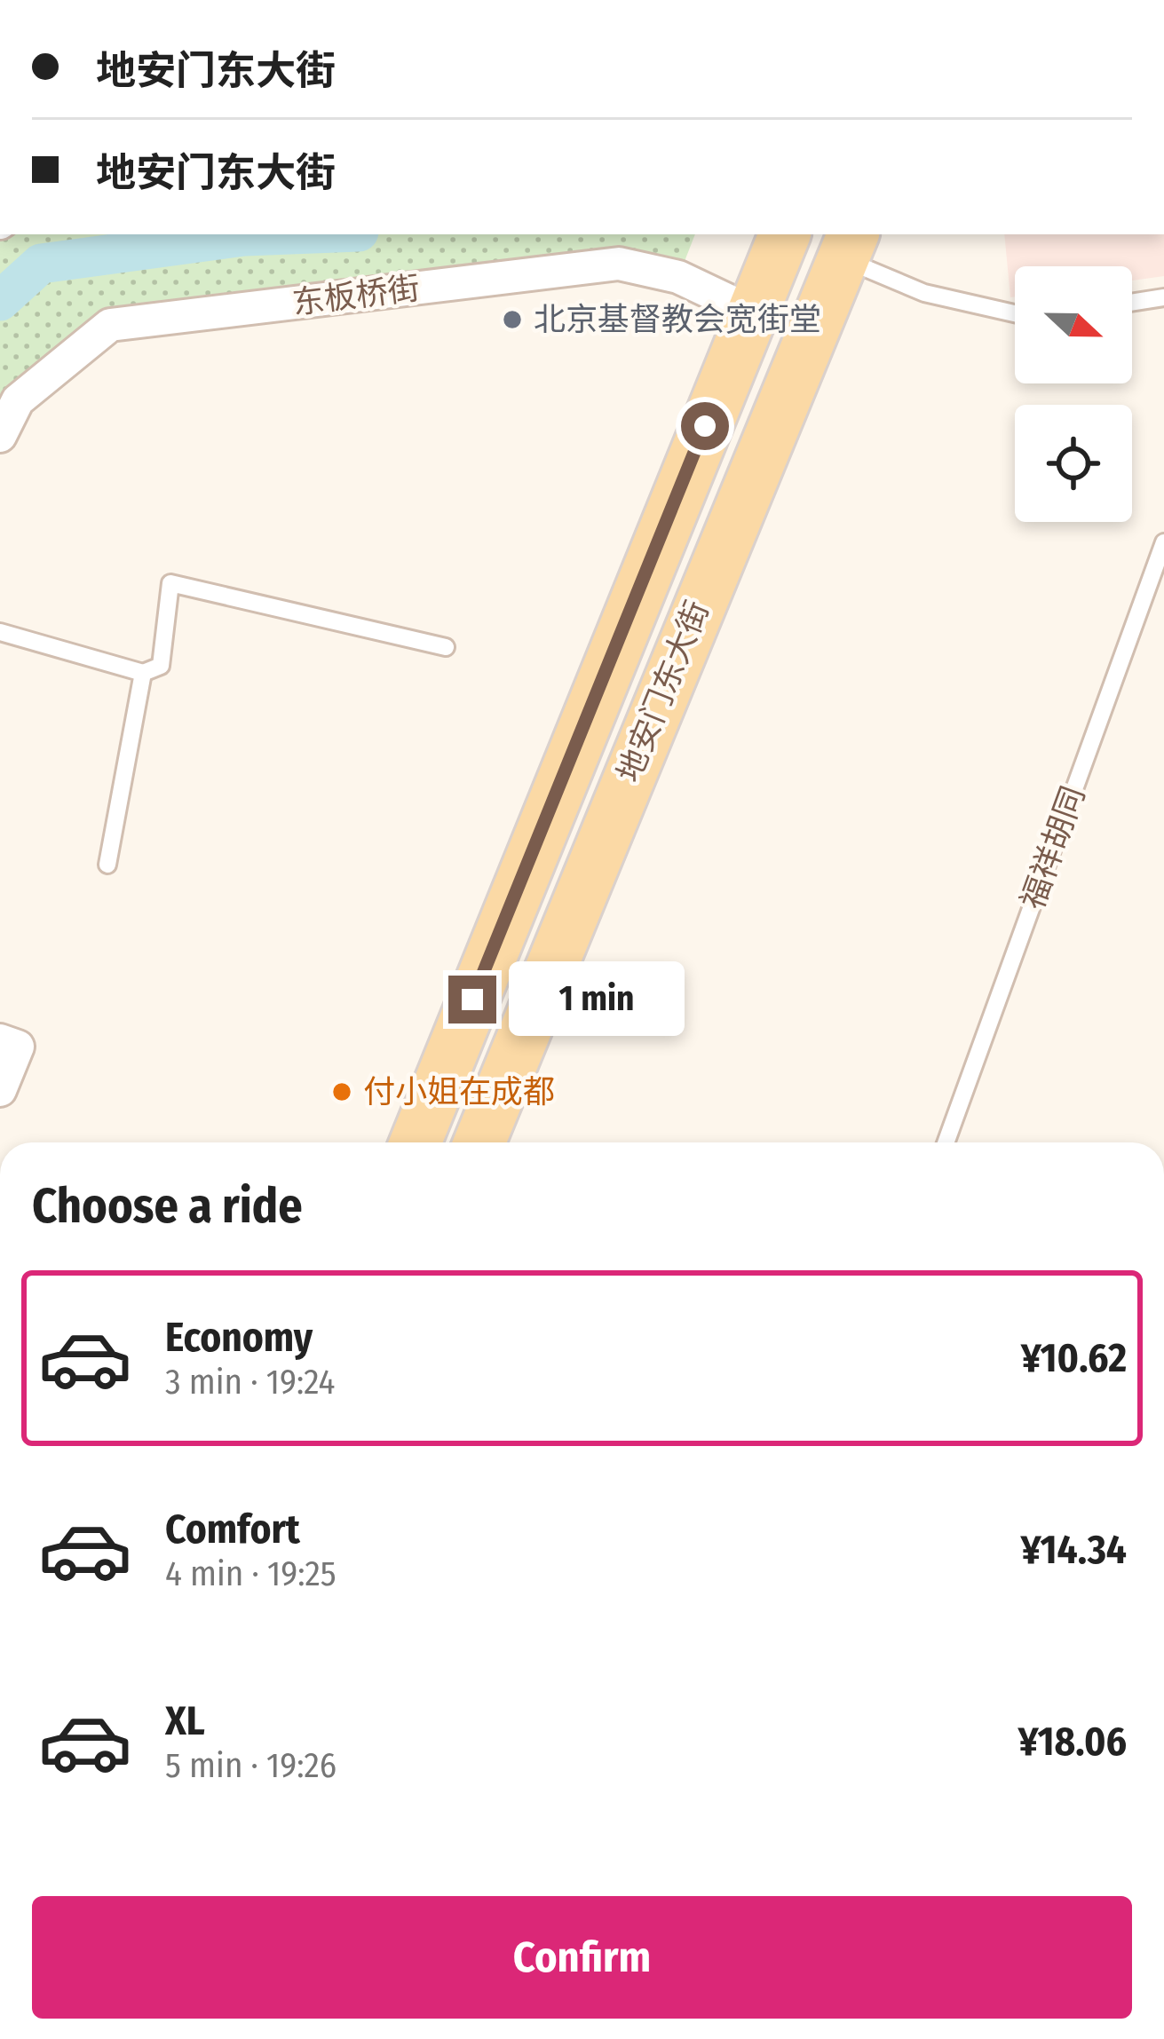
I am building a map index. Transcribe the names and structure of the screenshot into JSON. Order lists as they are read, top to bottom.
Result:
{
  "streets": {
    "main road": ["地安门东大街"],
    "street": ["东板桥街"],
    "lane": ["福祥胡同"]
  },
  "crossings": [
    ["东板桥街", "地安门东大街"]
  ],
  "places": ["北京基督教会宽街堂", "付小姐在成都"],
  "north": "right",
  "page": {
    "banner": ["地安门东大街", "地安门东大街"],
    "bubble": "1 min",
    "heading": "Choose a ride",
    "list": [
      {
        "name": "Economy",
        "note": "3 min · 19:24",
        "value": "¥10.62"
      },
      {
        "name": "Comfort",
        "note": "4 min · 19:25",
        "value": "¥14.34"
      },
      {
        "name": "XL",
        "note": "5 min · 19:26",
        "value": "¥18.06"
      }
    ],
    "buttons": "Confirm"
  }
}
